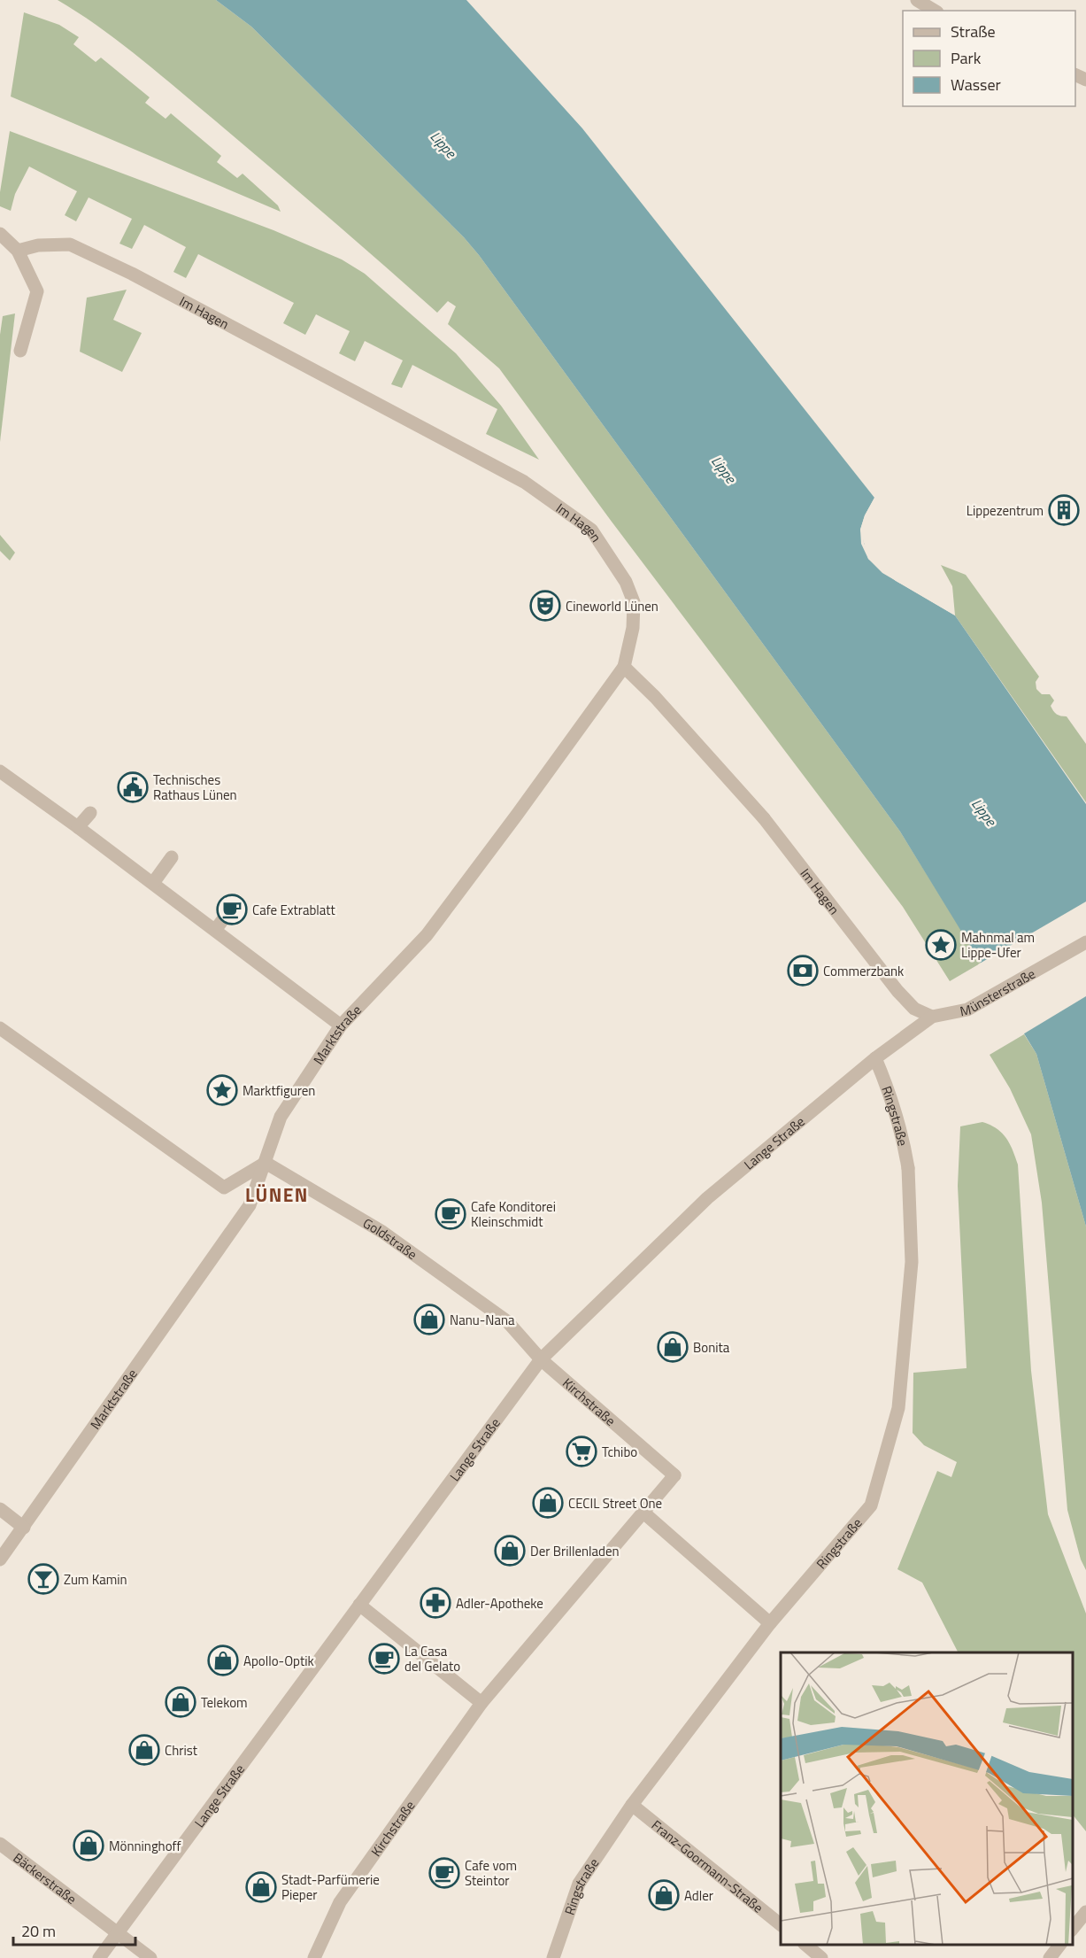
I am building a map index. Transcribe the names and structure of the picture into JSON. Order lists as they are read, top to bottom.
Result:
{
  "streets": {
    "street": [
      "Im Hagen",
      "Münsterstraße",
      "Marktstraße",
      "Ringstraße",
      "Lange Straße",
      "Goldstraße",
      "Kirchstraße",
      "Franz-Goormann-Straße",
      "Bäckerstraße"
    ]
  },
  "crossings": [
    ["Im Hagen", "Münsterstraße"],
    ["Im Hagen", "Marktstraße"],
    ["Im Hagen", "Lange Straße"],
    ["Münsterstraße", "Lange Straße"],
    ["Marktstraße", "Goldstraße"],
    ["Ringstraße", "Lange Straße"],
    ["Ringstraße", "Franz-Goormann-Straße"],
    ["Lange Straße", "Goldstraße"],
    ["Lange Straße", "Kirchstraße"],
    ["Lange Straße", "Bäckerstraße"],
    ["Goldstraße", "Kirchstraße"]
  ],
  "districts": ["LÜNEN"],
  "water": ["Lippe"],
  "places": {
    "building": ["Lippezentrum"],
    "theatre": ["Cineworld Lünen"],
    "public building": ["Technisches Rathaus Lünen"],
    "cafe": [
      "Cafe Extrablatt",
      "Cafe Konditorei Kleinschmidt",
      "La Casa del Gelato",
      "Cafe vom Steintor"
    ],
    "place": ["Mahnmal am Lippe-Ufer", "Marktfiguren"],
    "bank": ["Commerzbank"],
    "shop": [
      "Nanu-Nana",
      "Bonita",
      "CECIL Street One",
      "Der Brillenladen",
      "Apollo-Optik",
      "Telekom",
      "Christ",
      "Mönninghoff",
      "Stadt-Parfümerie Pieper",
      "Adler"
    ],
    "supermarket": ["Tchibo"],
    "bar": ["Zum Kamin"],
    "pharmacy": ["Adler-Apotheke"]
  },
  "legend": ["Straße", "Park", "Wasser"],
  "scale_bar": "20 m"
}
